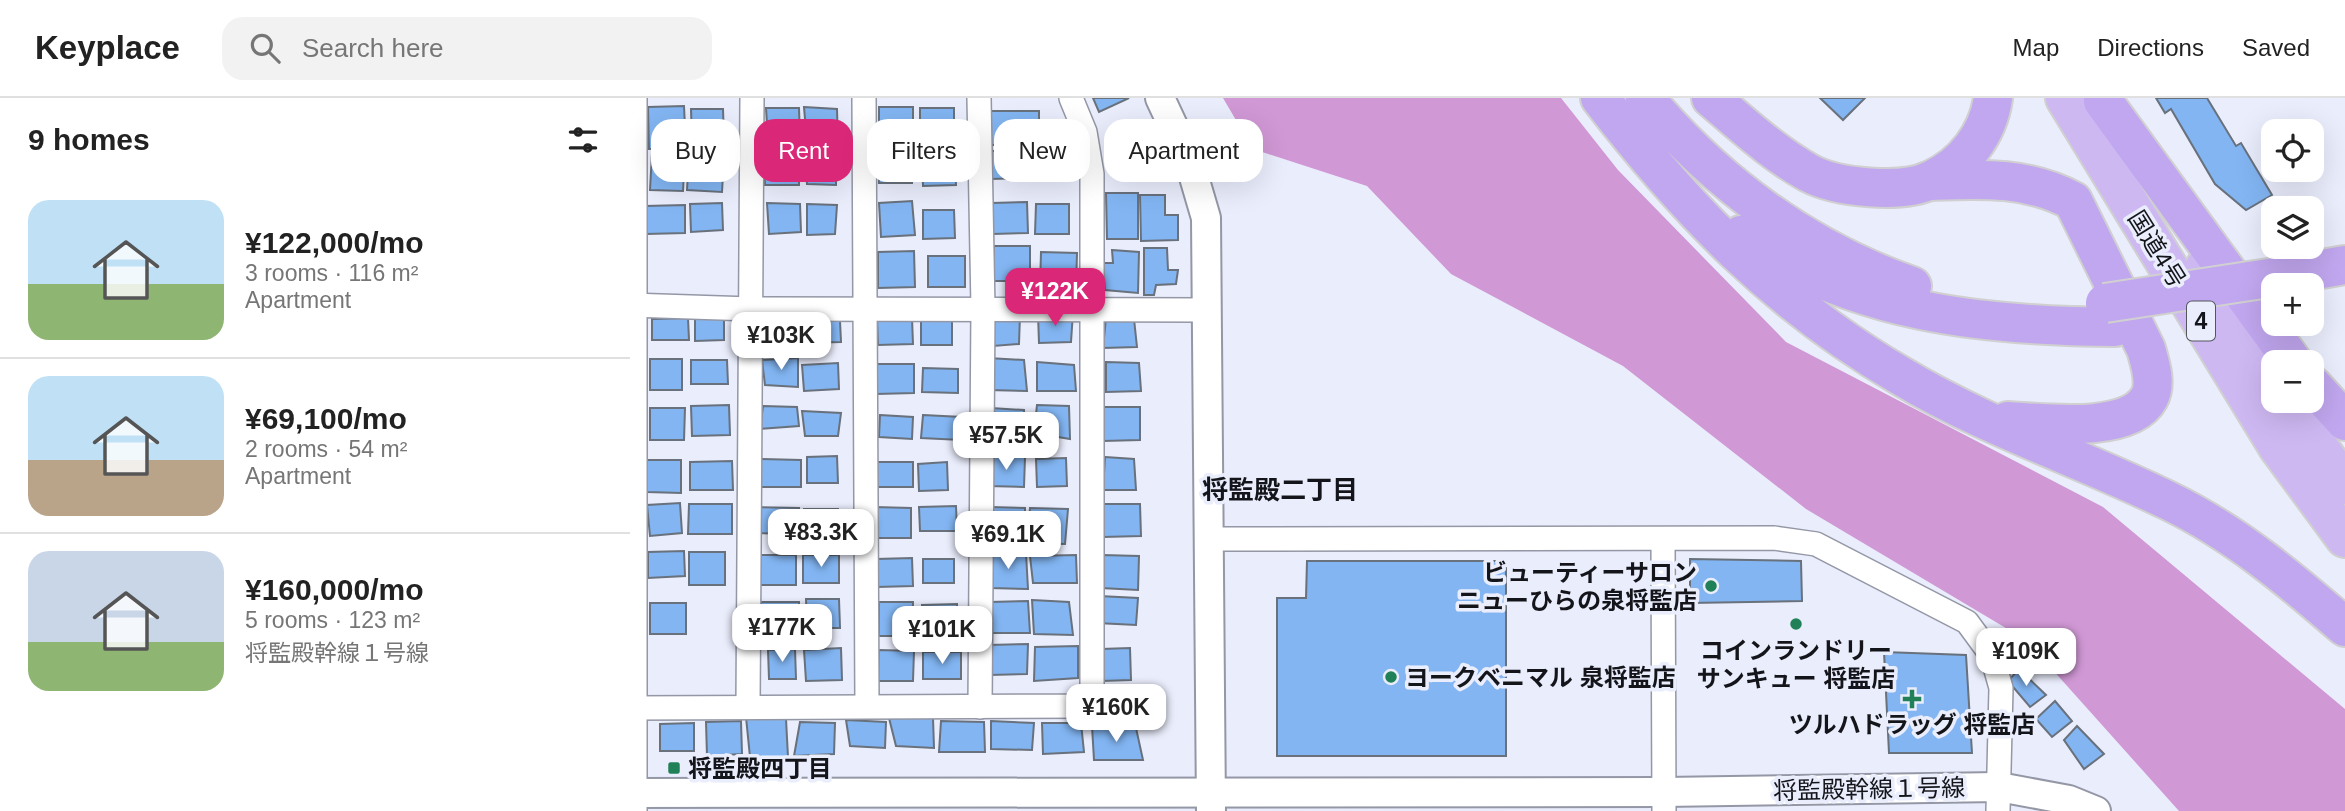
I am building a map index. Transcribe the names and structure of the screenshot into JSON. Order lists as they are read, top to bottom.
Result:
{
  "streets": {
    "highway": ["国道4号", "4"],
    "street": ["将監殿幹線１号線"]
  },
  "districts": ["将監殿二丁目"],
  "places": {
    "other": ["ビューティーサロン ニューひらの泉将監店", "コインランドリー サンキュー 将監店", "ヨークベニマル 泉将監店"],
    "health": ["ツルハドラッグ 将監店"],
    "transit": ["将監殿四丁目"]
  },
  "page": {
    "header": "Keyplace",
    "search": "Search here",
    "nav": ["Map", "Directions", "Saved"],
    "heading": "9 homes",
    "map_buttons": ["+", "−"],
    "chip": [
      "Buy",
      "Rent",
      "Filters",
      "New",
      "Apartment"
    ],
    "list": [
      {
        "name": "¥122,000/mo",
        "note": "3 rooms · 116 m² · Apartment"
      },
      {
        "name": "¥69,100/mo",
        "note": "2 rooms · 54 m² · Apartment"
      },
      {
        "name": "¥160,000/mo",
        "note": "5 rooms · 123 m² · 将監殿幹線１号線"
      }
    ],
    "price": [
      "¥122K",
      "¥103K",
      "¥57.5K",
      "¥83.3K",
      "¥69.1K",
      "¥177K",
      "¥101K",
      "¥109K",
      "¥160K"
    ]
  }
}
